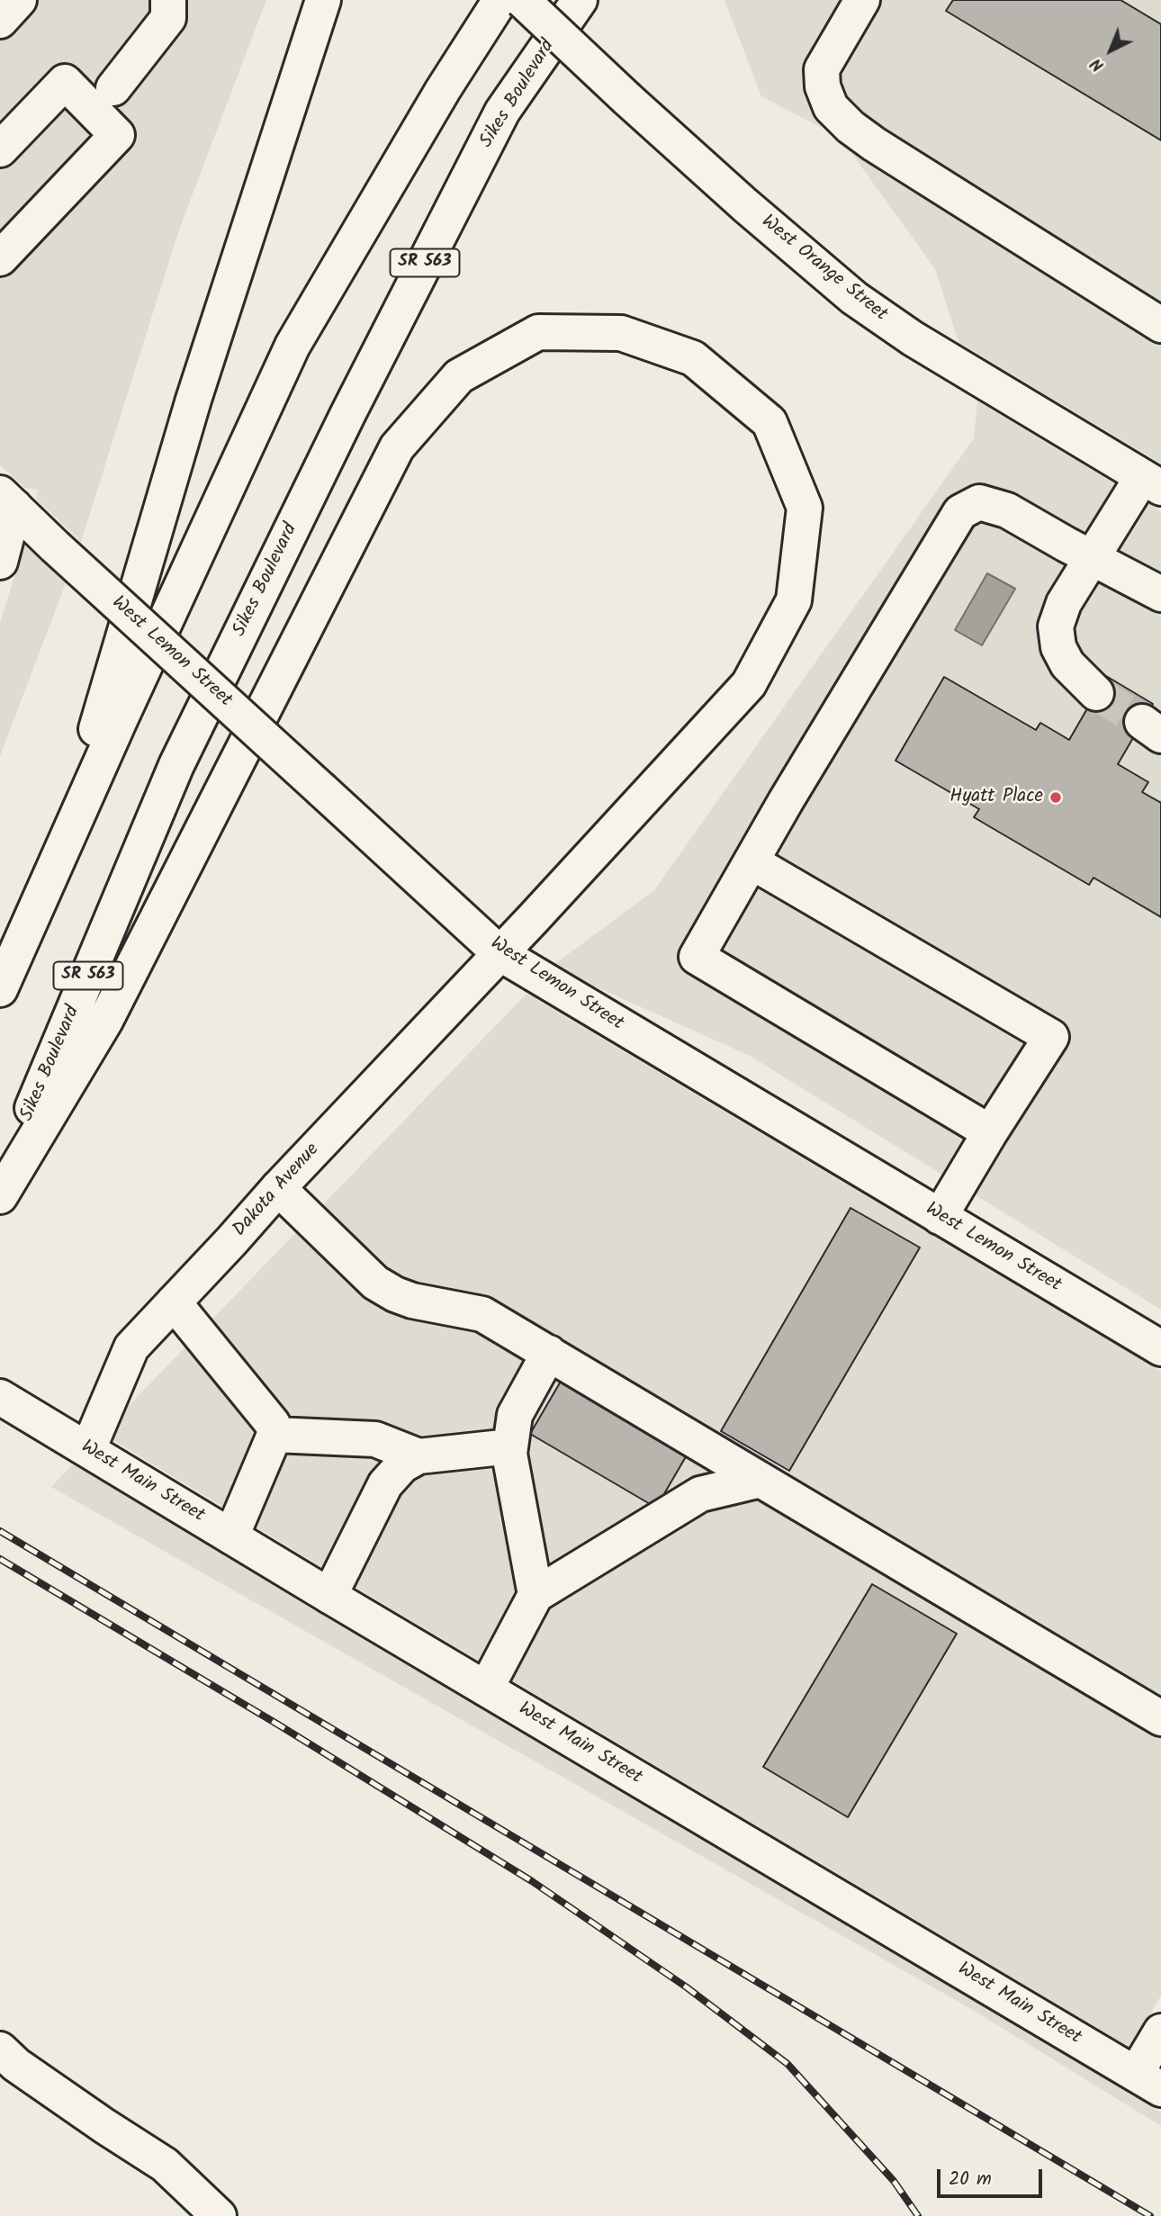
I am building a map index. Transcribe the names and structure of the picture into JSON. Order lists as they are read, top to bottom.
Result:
{
  "streets": {
    "main road": [
      "Sikes Boulevard",
      "SR 563",
      "West Orange Street",
      "West Lemon Street",
      "Dakota Avenue",
      "West Main Street"
    ]
  },
  "crossings": [
    ["West Lemon Street", "Dakota Avenue"],
    ["Dakota Avenue", "West Main Street"]
  ],
  "places": ["Hyatt Place"],
  "scale_bar": "20 m",
  "north": "bottom left"
}
